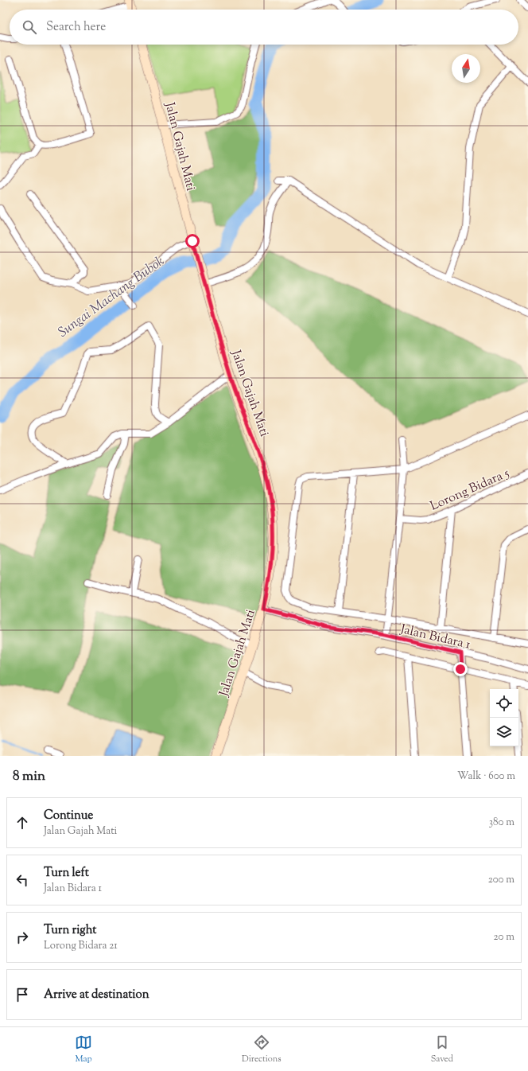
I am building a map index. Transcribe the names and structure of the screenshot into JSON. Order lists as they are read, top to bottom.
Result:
{
  "streets": {
    "main road": ["Jalan Gajah Mati"],
    "street": ["Lorong Bidara 5", "Jalan Bidara 1"]
  },
  "crossings": [
    ["Jalan Gajah Mati", "Jalan Bidara 1"]
  ],
  "water": ["Sungai Machang Bubok"],
  "north": "top",
  "page": {
    "search": "Search here",
    "heading": ["8 min", "Walk · 600 m"],
    "list": [
      ["Continue", "Jalan Gajah Mati", "380 m"],
      ["Turn left", "Jalan Bidara 1", "200 m"],
      ["Turn right", "Lorong Bidara 21", "20 m"],
      "Arrive at destination"
    ],
    "nav": ["Map", "Directions", "Saved"]
  }
}
